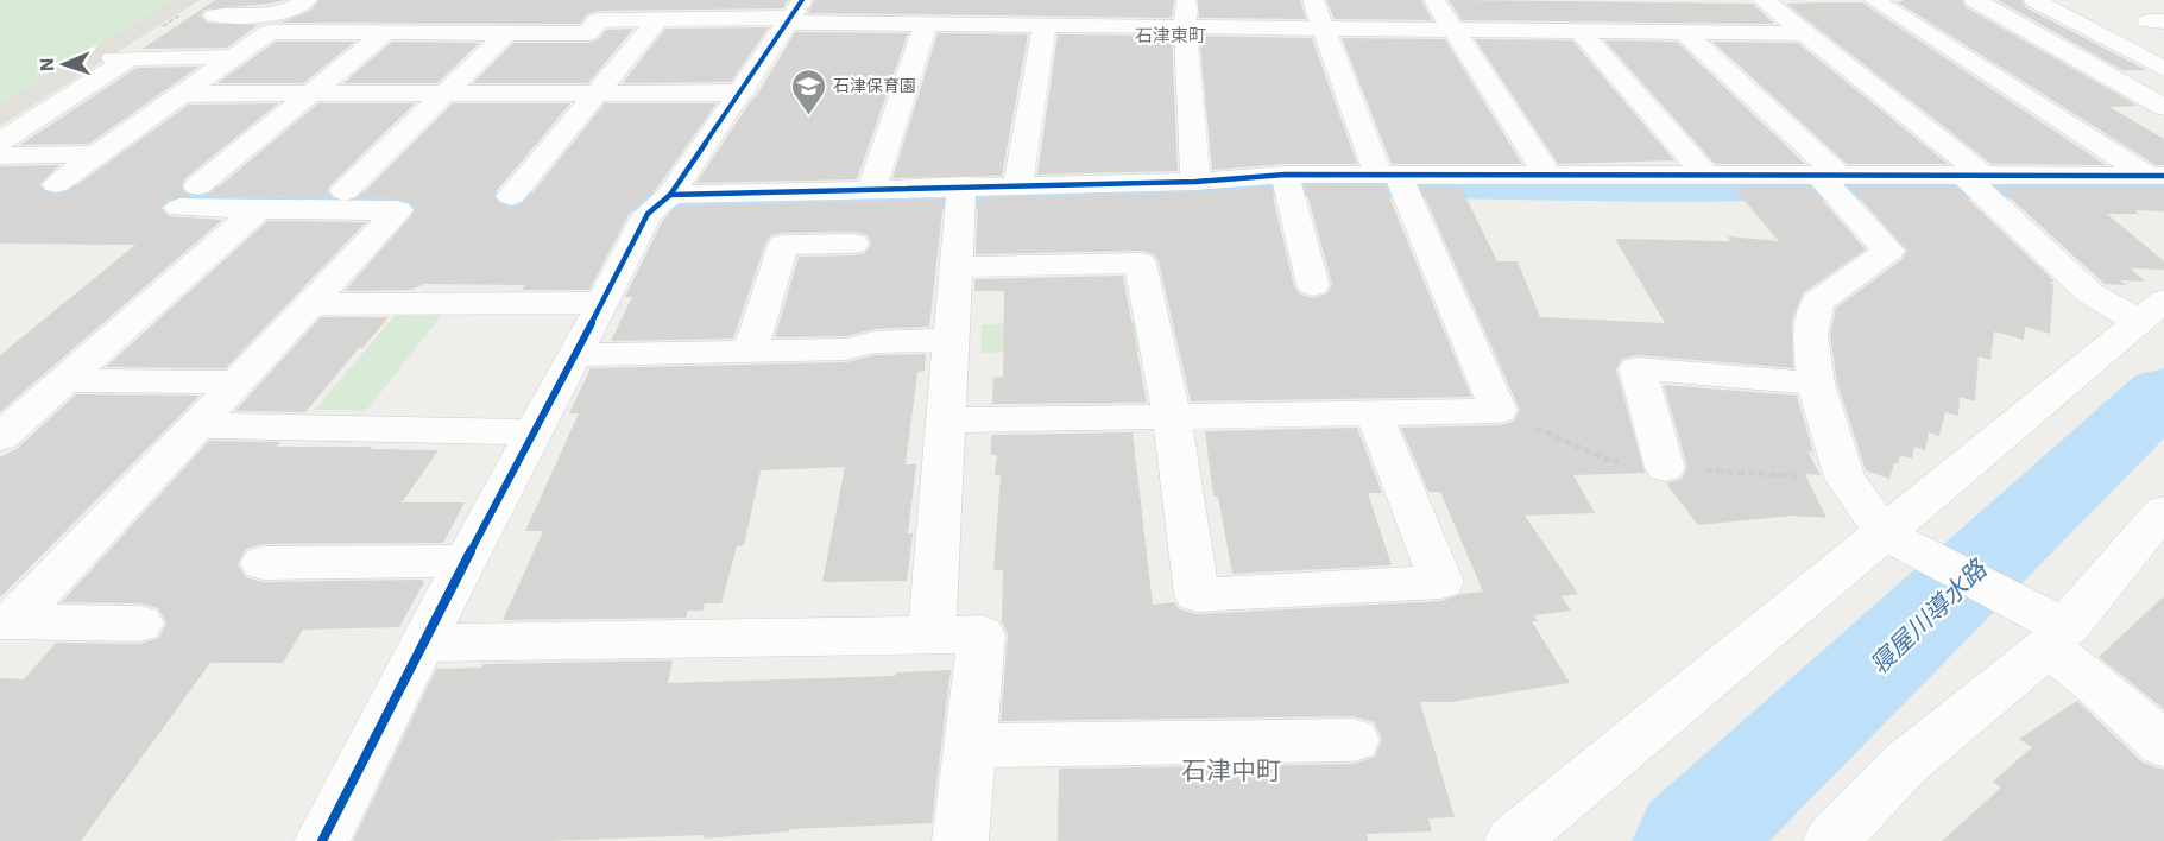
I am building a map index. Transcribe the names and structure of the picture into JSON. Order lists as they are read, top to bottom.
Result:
{
  "districts": ["石津東町", "石津中町"],
  "water": ["寝屋川導水路"],
  "places": {
    "school or university": ["石津保育園"]
  },
  "north": "left"
}
